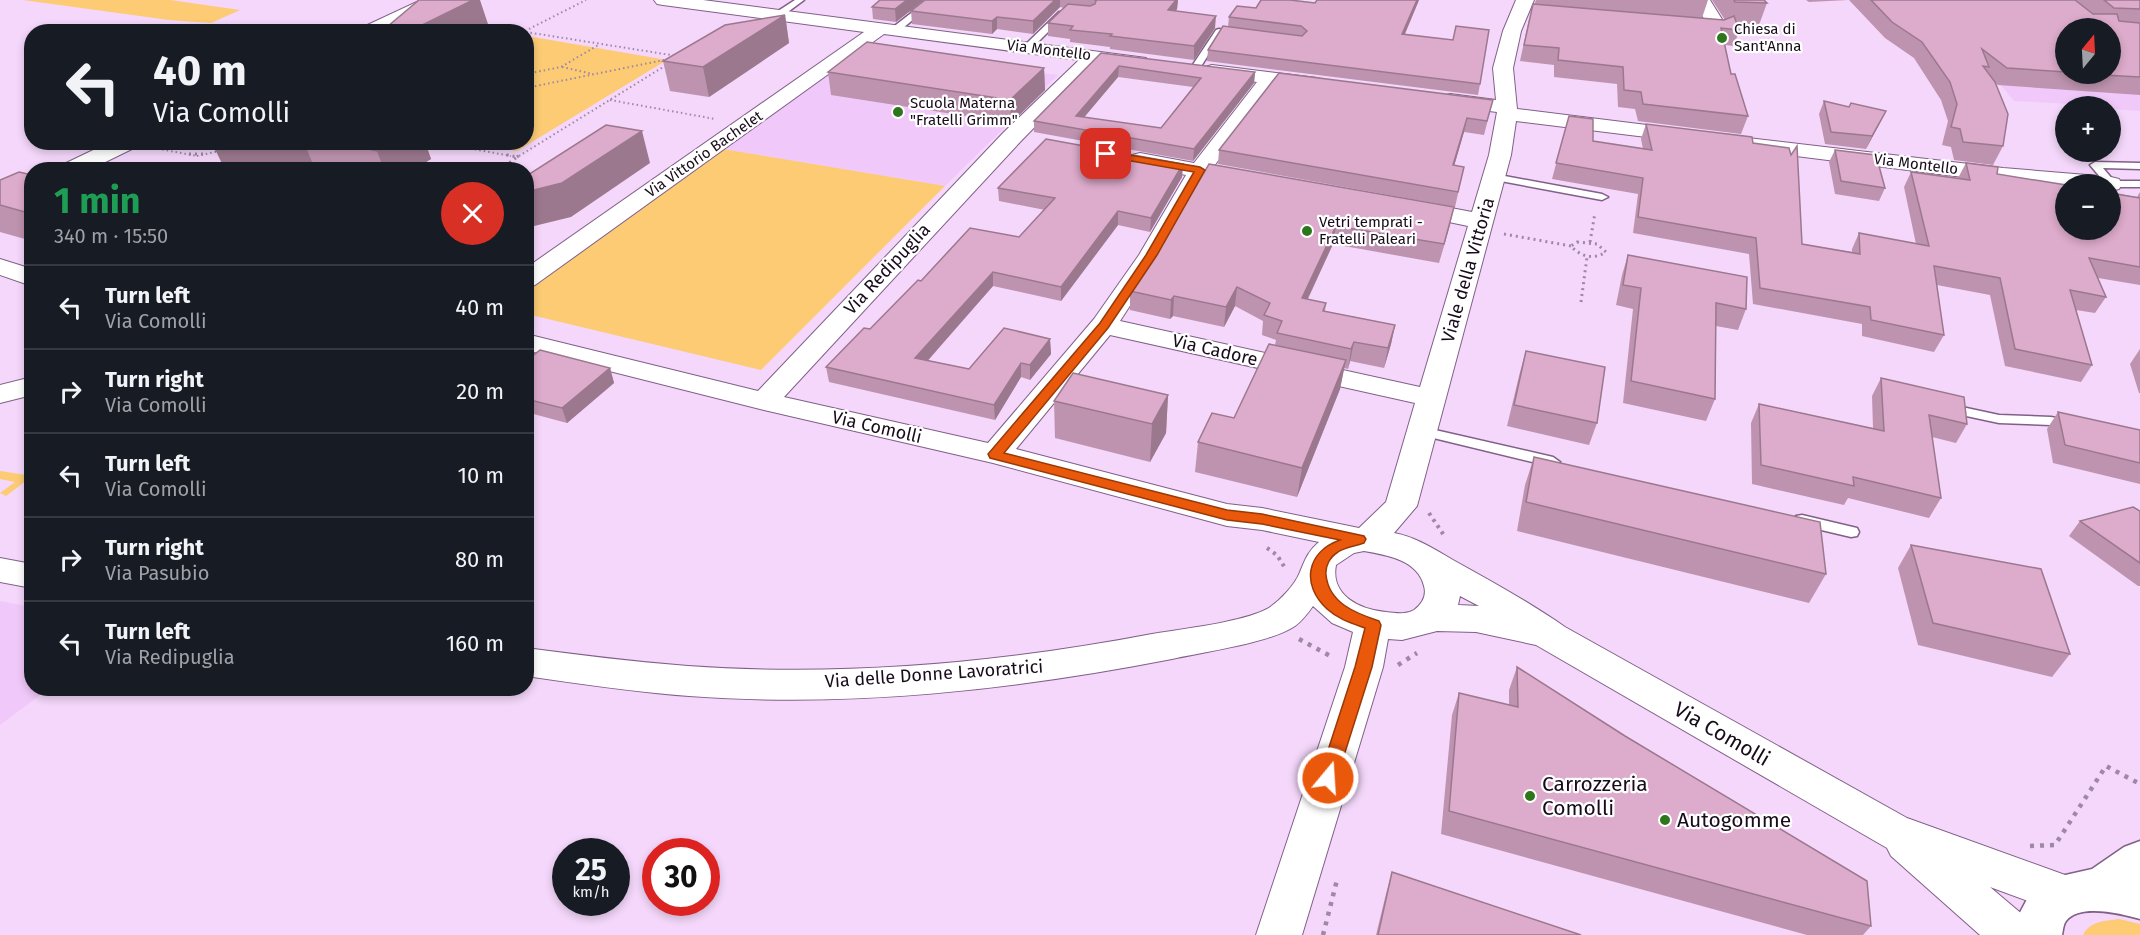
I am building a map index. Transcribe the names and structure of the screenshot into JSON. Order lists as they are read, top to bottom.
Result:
{
  "streets": {
    "street": [
      "Via Montello",
      "Via Vittorio Bachelet",
      "Via Redipuglia",
      "Viale della Vittoria",
      "Via Cadore",
      "Via Comolli",
      "Via delle Donne Lavoratrici"
    ]
  },
  "crossings": [
    ["Via Montello", "Via Vittorio Bachelet"],
    ["Via Montello", "Via Redipuglia"],
    ["Via Redipuglia", "Via Comolli"],
    ["Viale della Vittoria", "Via Cadore"],
    ["Viale della Vittoria", "Via Comolli"],
    ["Via Comolli", "Via delle Donne Lavoratrici"]
  ],
  "places": [
    "Chiesa di Sant'Anna",
    "Scuola Materna \"Fratelli Grimm\"",
    "Vetri temprati - Fratelli Paleari",
    "Carrozzeria Comolli",
    "Autogomme"
  ],
  "north": "top",
  "page": {
    "map_buttons": ["+", "−"],
    "turn": ["40 m", "Via Comolli"],
    "heading": ["1 min", "340 m · 15:50"],
    "list": [
      {
        "name": "Turn left",
        "note": "Via Comolli",
        "value": "40 m"
      },
      {
        "name": "Turn right",
        "note": "Via Comolli",
        "value": "20 m"
      },
      {
        "name": "Turn left",
        "note": "Via Comolli",
        "value": "10 m"
      },
      {
        "name": "Turn right",
        "note": "Via Pasubio",
        "value": "80 m"
      },
      {
        "name": "Turn left",
        "note": "Via Redipuglia",
        "value": "160 m"
      }
    ],
    "speed": "25 km/h",
    "limit": "30"
  }
}
